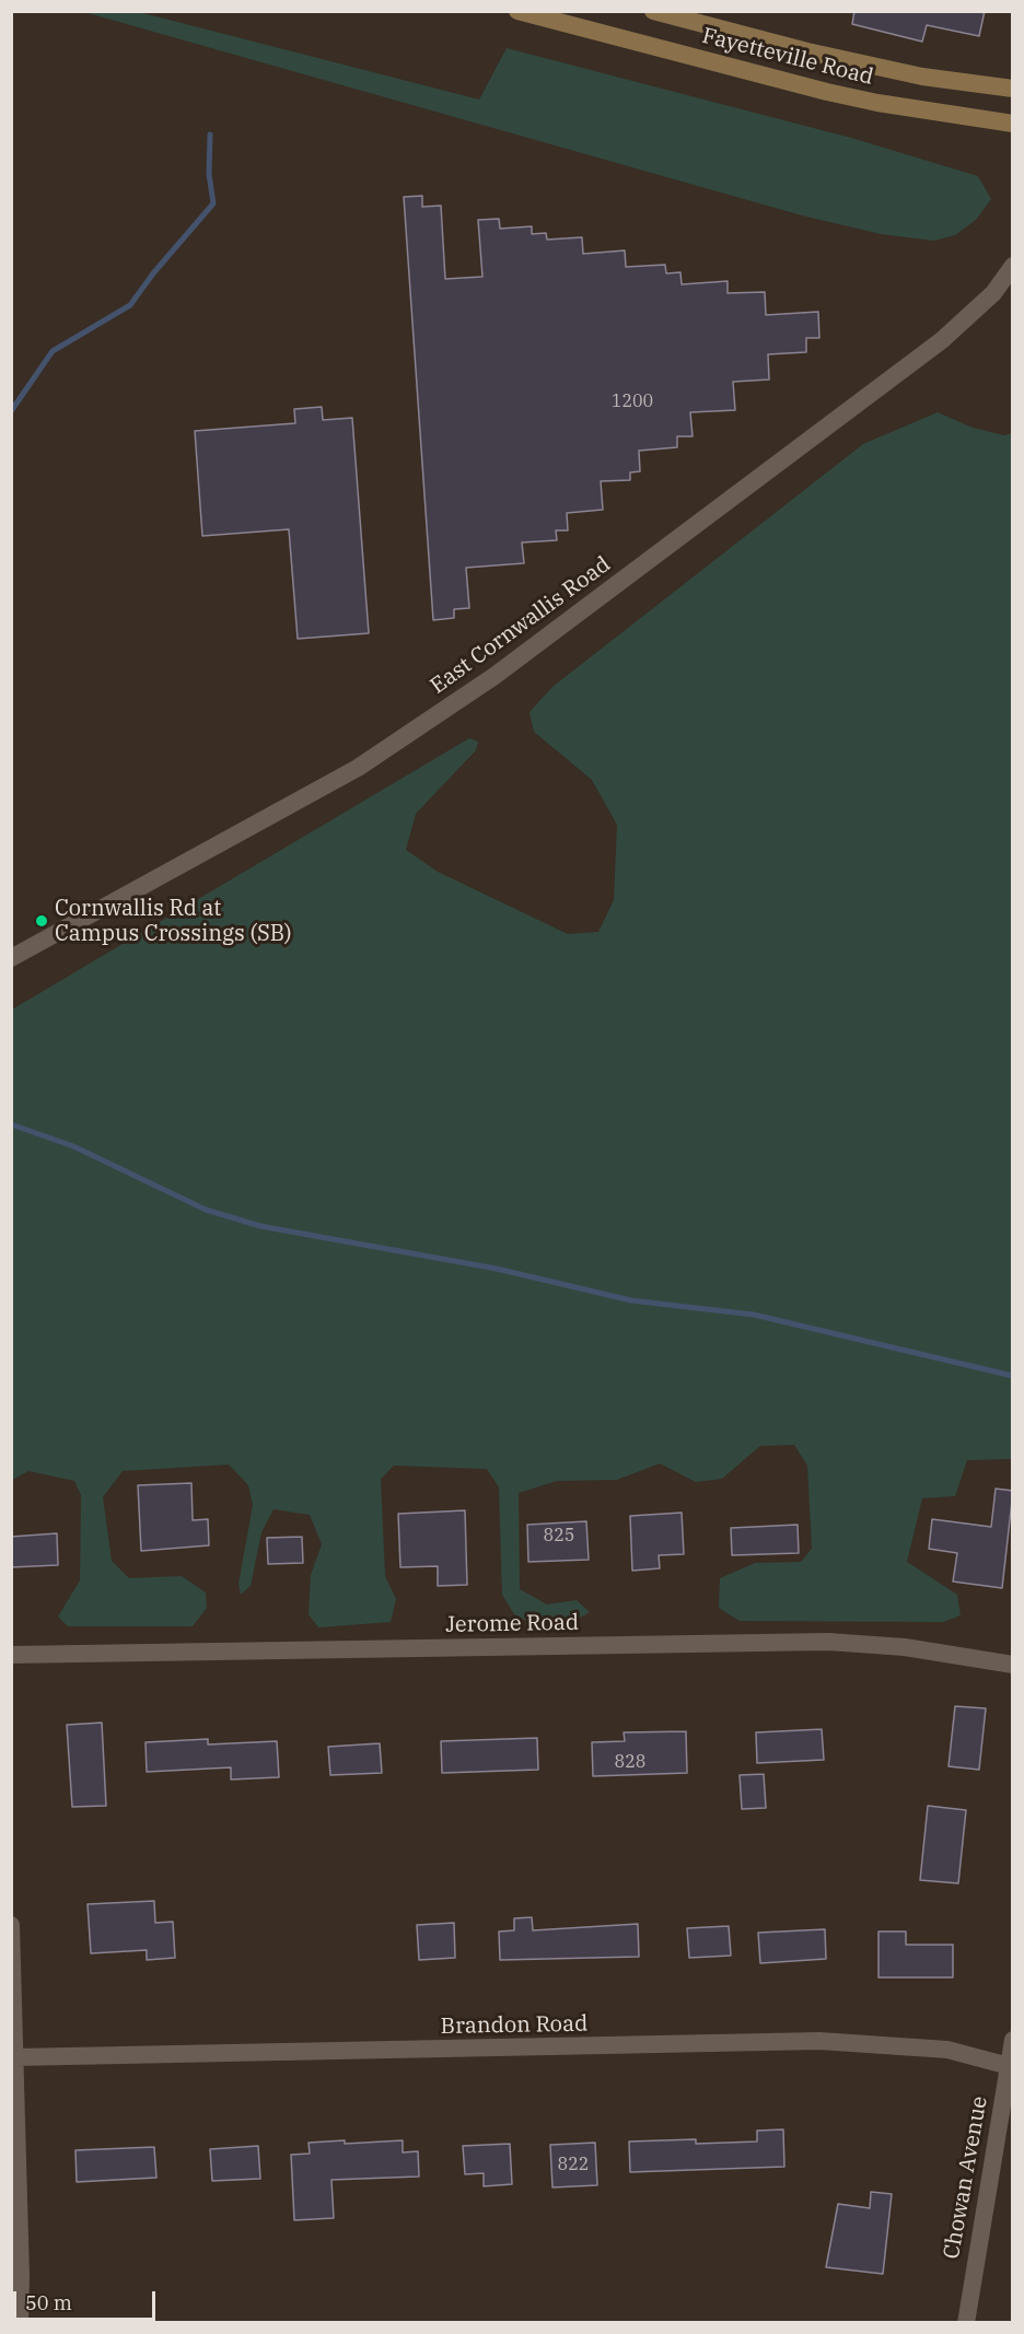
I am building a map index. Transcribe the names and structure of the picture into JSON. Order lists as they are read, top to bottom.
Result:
{
  "streets": {
    "main road": ["Fayetteville Road"],
    "street": [
      "East Cornwallis Road",
      "Jerome Road",
      "Brandon Road",
      "Chowan Avenue"
    ]
  },
  "crossings": [
    ["Brandon Road", "Chowan Avenue"]
  ],
  "places": ["Cornwallis Rd at Campus Crossings (SB)"],
  "house_numbers": [
    "1200",
    "825",
    "828",
    "822"
  ],
  "scale_bar": "50 m"
}
